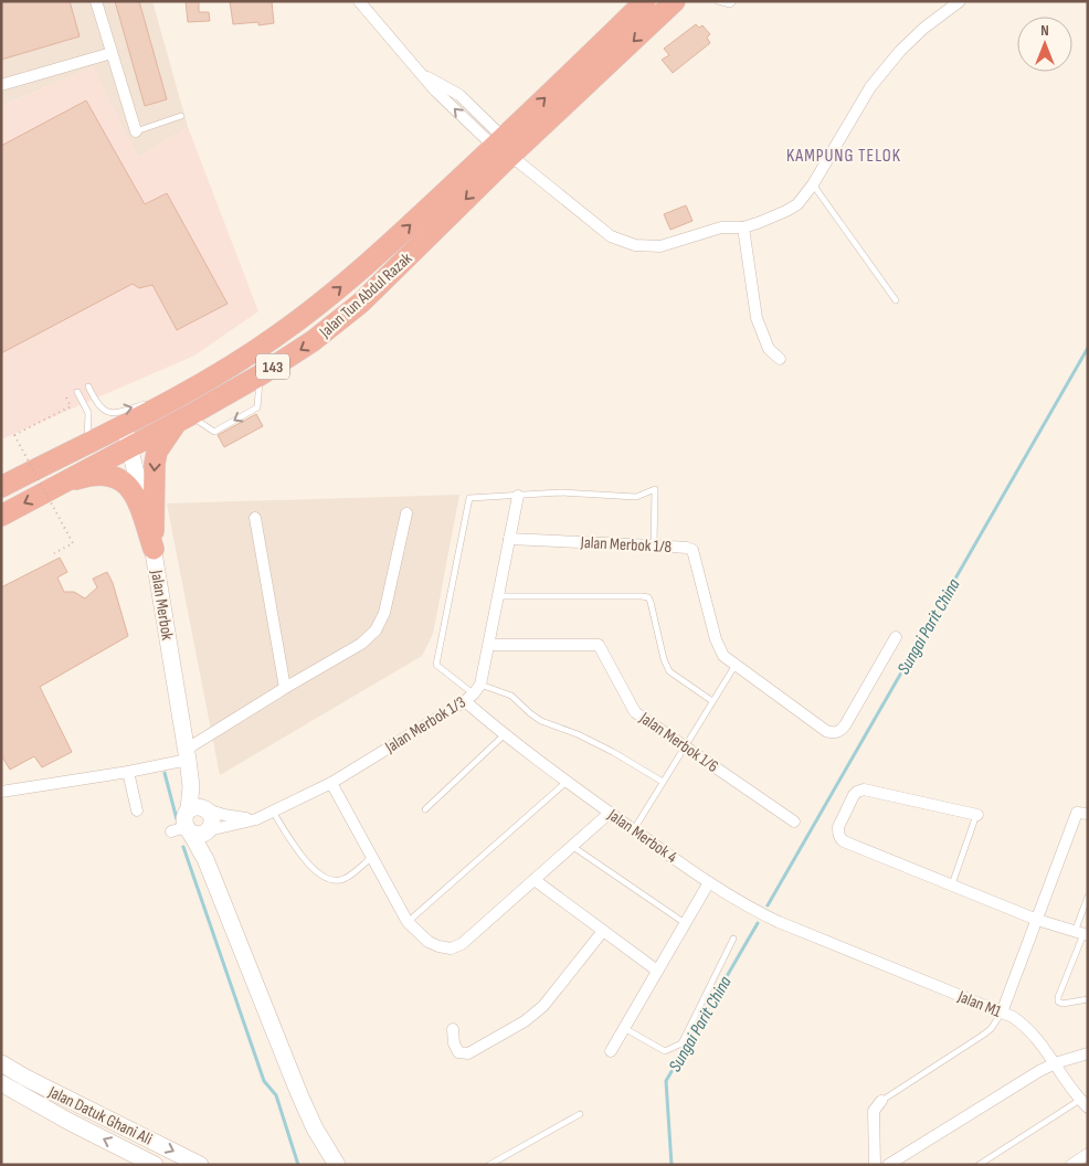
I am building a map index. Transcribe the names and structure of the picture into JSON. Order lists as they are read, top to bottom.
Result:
{
  "streets": {
    "highway": ["Jalan Tun Abdul Razak", "143"],
    "street": [
      "Jalan Merbok 1/8",
      "Jalan Merbok",
      "Jalan Merbok 1/3",
      "Jalan Merbok 1/6",
      "Jalan Merbok 4",
      "Jalan M1",
      "Jalan Datuk Ghani Ali"
    ]
  },
  "crossings": [
    ["Jalan Tun Abdul Razak", "Jalan Merbok"],
    ["Jalan Merbok 1/8", "Jalan Merbok 1/3"],
    ["Jalan Merbok 1/3", "Jalan Merbok 1/6"],
    ["Jalan Merbok 1/3", "Jalan Merbok 4"],
    ["Jalan Merbok 4", "Jalan M1"]
  ],
  "districts": ["KAMPUNG TELOK"],
  "water": ["Sungai Parit China"],
  "north": "top"
}
